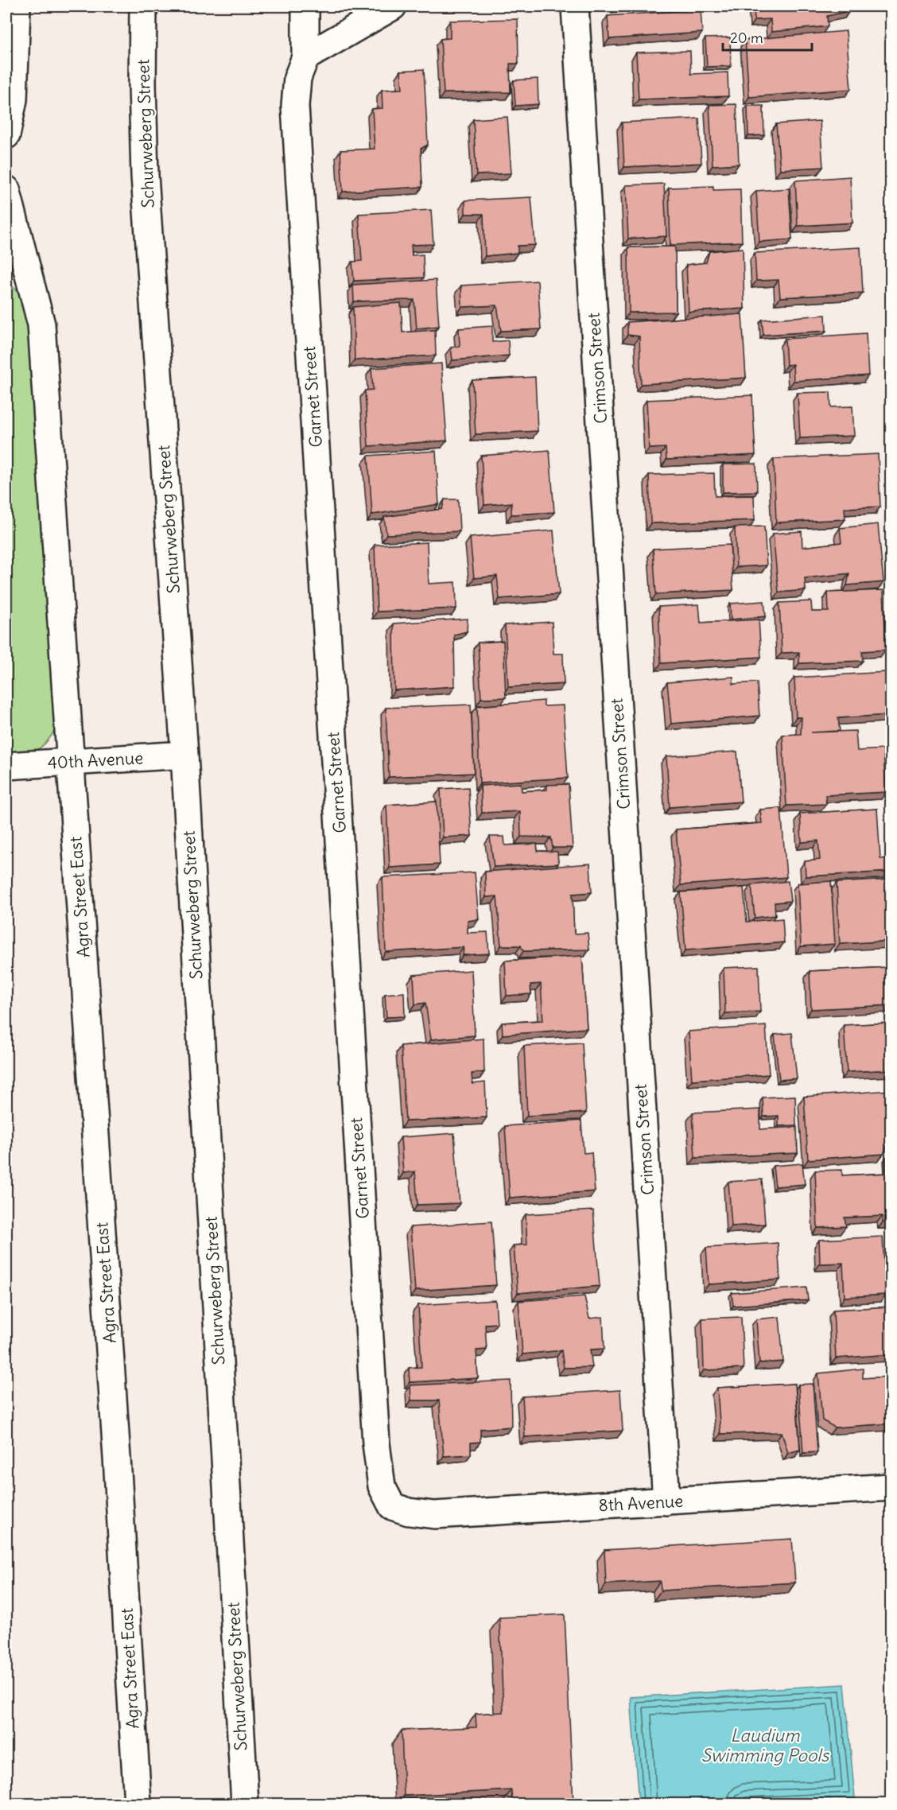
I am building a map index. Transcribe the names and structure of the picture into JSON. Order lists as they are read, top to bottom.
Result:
{
  "streets": {
    "street": [
      "Schurweberg Street",
      "Crimson Street",
      "Garnet Street",
      "40th Avenue",
      "Agra Street East",
      "8th Avenue"
    ]
  },
  "crossings": [
    ["Schurweberg Street", "40th Avenue"],
    ["Crimson Street", "8th Avenue"],
    ["Garnet Street", "8th Avenue"],
    ["40th Avenue", "Agra Street East"]
  ],
  "water": ["Laudium Swimming Pools"],
  "scale_bar": "20 m"
}
